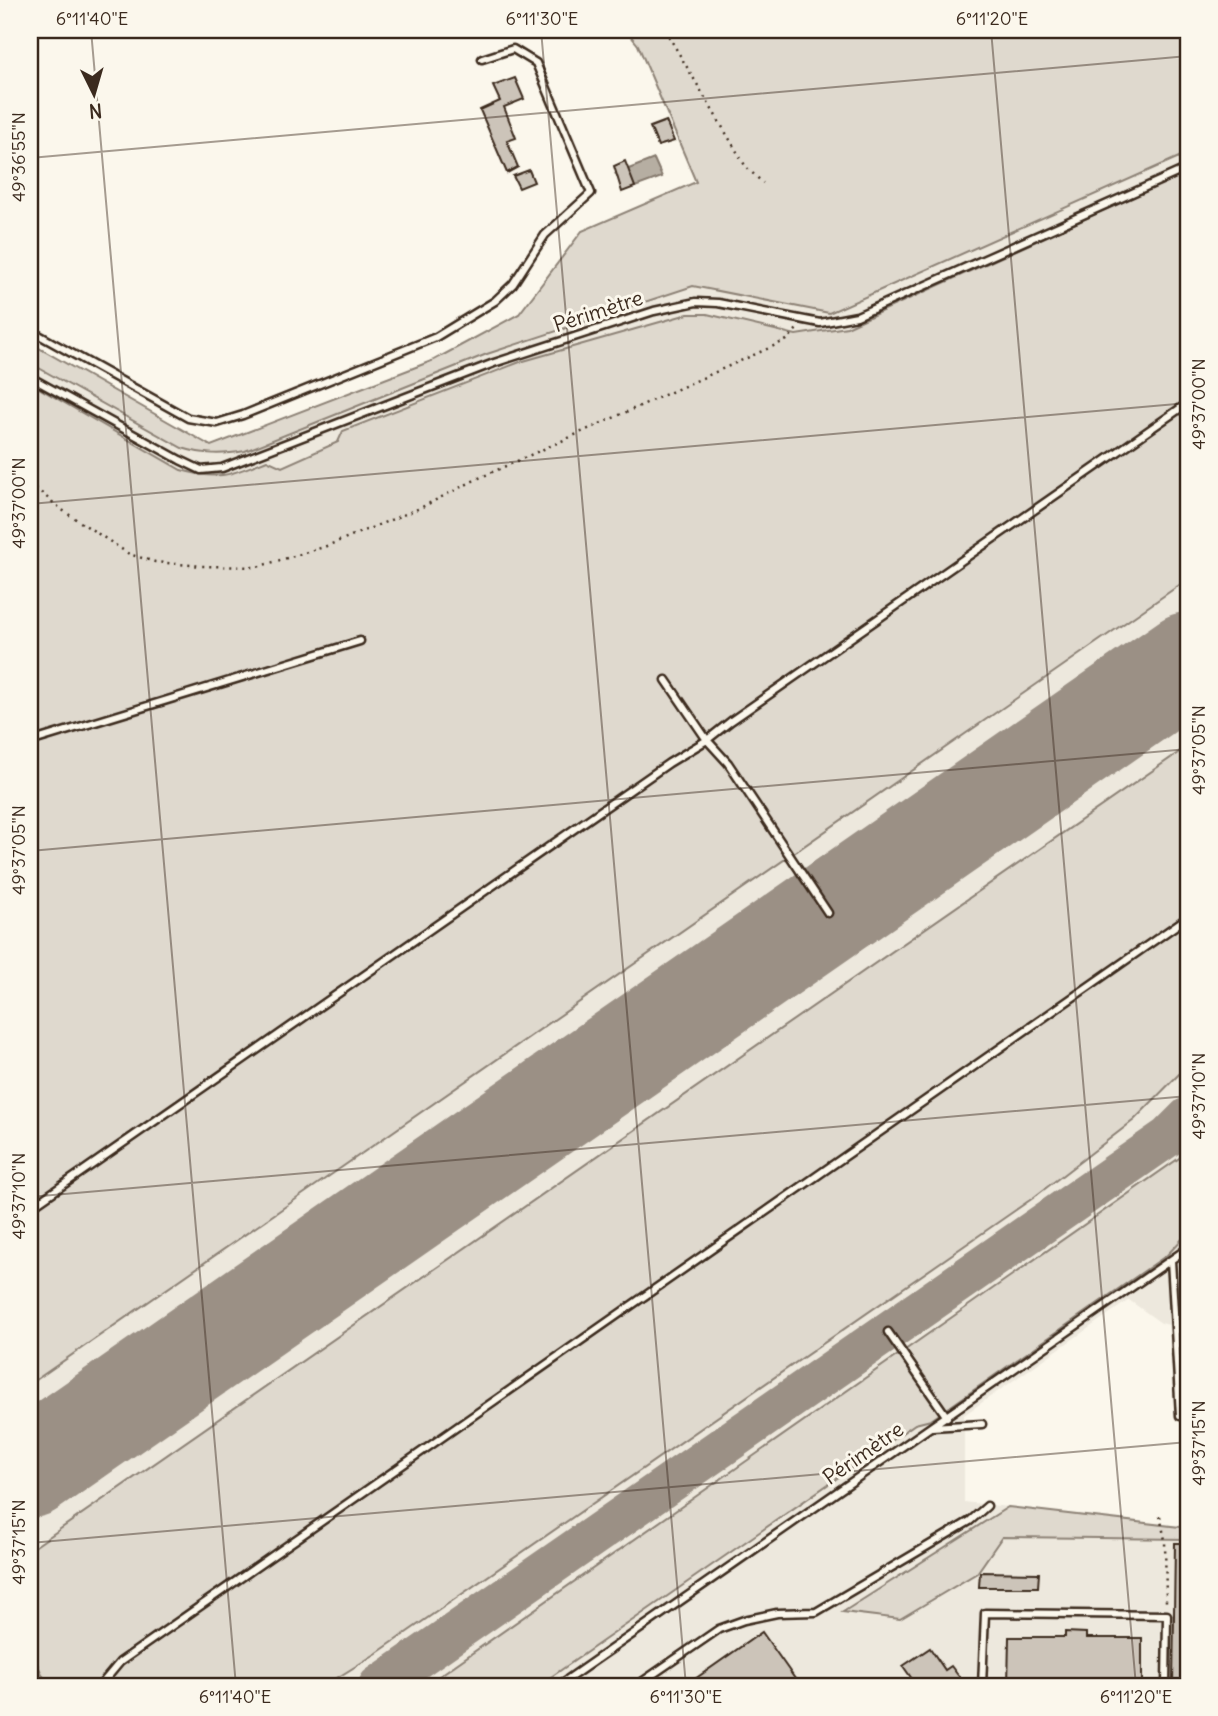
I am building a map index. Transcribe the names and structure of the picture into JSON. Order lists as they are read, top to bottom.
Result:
{
  "streets": {
    "lane": ["Périmètre"]
  },
  "north": "bottom",
  "coordinates": [
    "6°11'40\"E",
    "6°11'30\"E",
    "6°11'20\"E",
    "49°36'55\"N",
    "49°37'00\"N",
    "49°37'05\"N",
    "49°37'10\"N",
    "49°37'15\"N"
  ]
}
